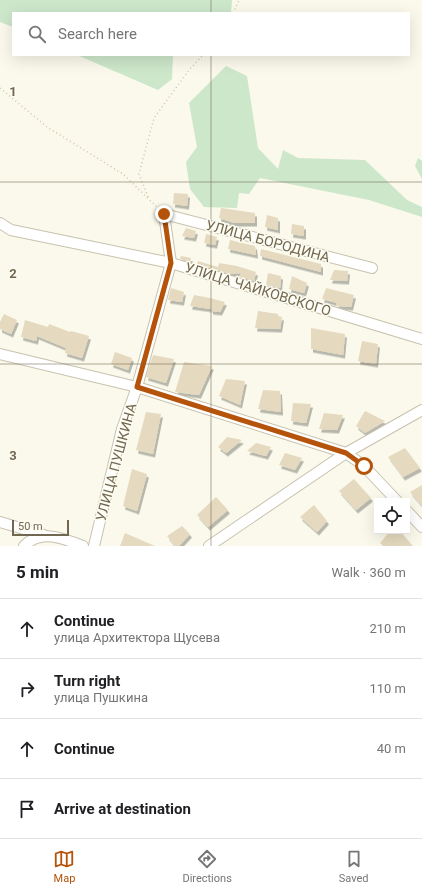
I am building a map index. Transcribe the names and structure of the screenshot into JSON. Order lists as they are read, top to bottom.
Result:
{
  "streets": {
    "street": ["УЛИЦА БОРОДИНА", "УЛИЦА ЧАЙКОВСКОГО", "УЛИЦА ПУШКИНА"]
  },
  "crossings": [
    ["УЛИЦА ЧАЙКОВСКОГО", "УЛИЦА ПУШКИНА"]
  ],
  "scale_bar": "50 m",
  "page": {
    "search": "Search here",
    "scale": "50 m",
    "heading": ["5 min", "Walk · 360 m"],
    "list": [
      ["Continue", "улица Архитектора Щусева", "210 m"],
      ["Turn right", "улица Пушкина", "110 m"],
      ["Continue", "40 m"],
      "Arrive at destination"
    ],
    "nav": ["Map", "Directions", "Saved"]
  },
  "grid": {
    "rows": ["1", "2", "3"]
  }
}
